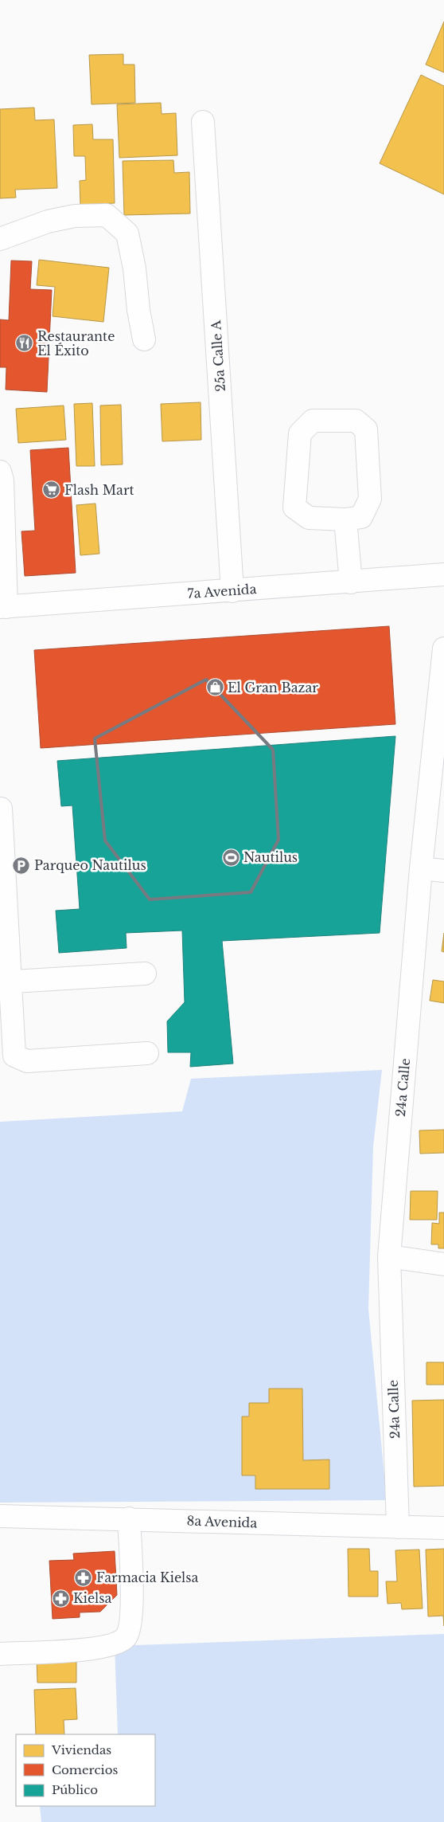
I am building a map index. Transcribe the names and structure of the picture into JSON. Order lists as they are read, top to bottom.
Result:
{
  "streets": {
    "street": [
      "25a Calle A",
      "7a Avenida",
      "24a Calle",
      "8a Avenida"
    ]
  },
  "crossings": [
    ["25a Calle A", "7a Avenida"],
    ["24a Calle", "8a Avenida"]
  ],
  "places": {
    "restaurant": ["Restaurante El Éxito"],
    "supermarket": ["Flash Mart"],
    "shop": ["El Gran Bazar"],
    "sports": ["Nautilus"],
    "parking": ["Parqueo Nautilus"],
    "pharmacy": ["Farmacia Kielsa", "Kielsa"]
  },
  "legend": ["Viviendas", "Comercios", "Público"]
}
